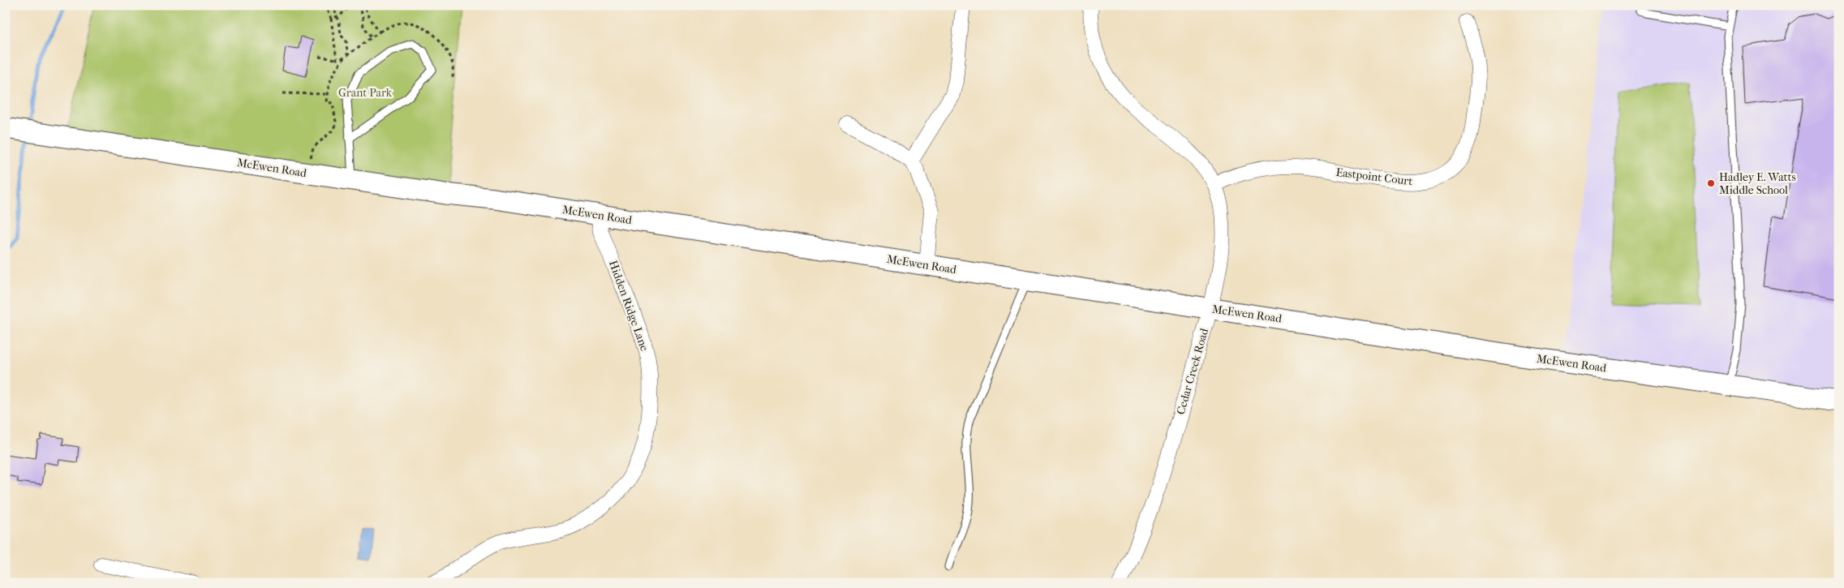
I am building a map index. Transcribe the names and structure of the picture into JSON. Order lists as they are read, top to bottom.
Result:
{
  "streets": {
    "street": [
      "McEwen Road",
      "Eastpoint Court",
      "Hidden Ridge Lane",
      "Cedar Creek Road"
    ]
  },
  "crossings": [
    ["McEwen Road", "Hidden Ridge Lane"],
    ["McEwen Road", "Cedar Creek Road"],
    ["Eastpoint Court", "Cedar Creek Road"]
  ],
  "parks": ["Grant Park"],
  "places": ["Hadley E. Watts Middle School"]
}
